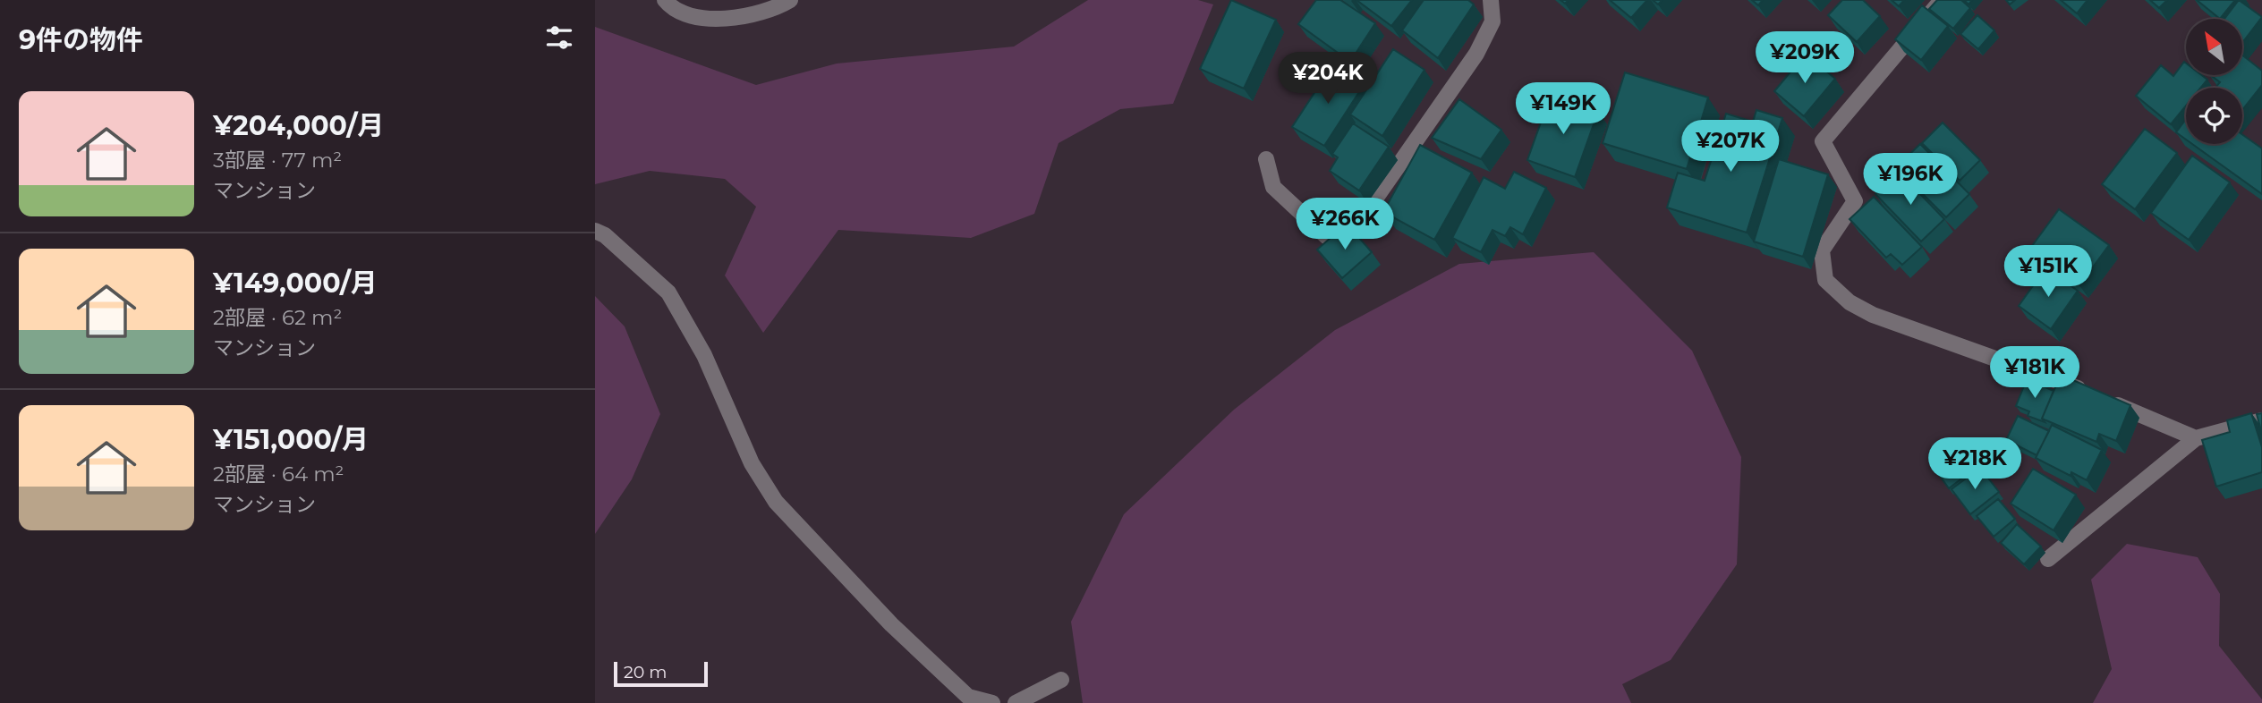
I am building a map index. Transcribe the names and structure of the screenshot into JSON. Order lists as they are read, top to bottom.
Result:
{
  "scale_bar": "20 m",
  "north": "top left",
  "page": {
    "heading": "9件の物件",
    "price": [
      "¥209K",
      "¥204K",
      "¥149K",
      "¥207K",
      "¥196K",
      "¥266K",
      "¥151K",
      "¥181K",
      "¥218K"
    ],
    "list": [
      {
        "name": "¥204,000/月",
        "note": "3部屋 · 77 m² · マンション"
      },
      {
        "name": "¥149,000/月",
        "note": "2部屋 · 62 m² · マンション"
      },
      {
        "name": "¥151,000/月",
        "note": "2部屋 · 64 m² · マンション"
      }
    ],
    "scale": "20 m"
  }
}
